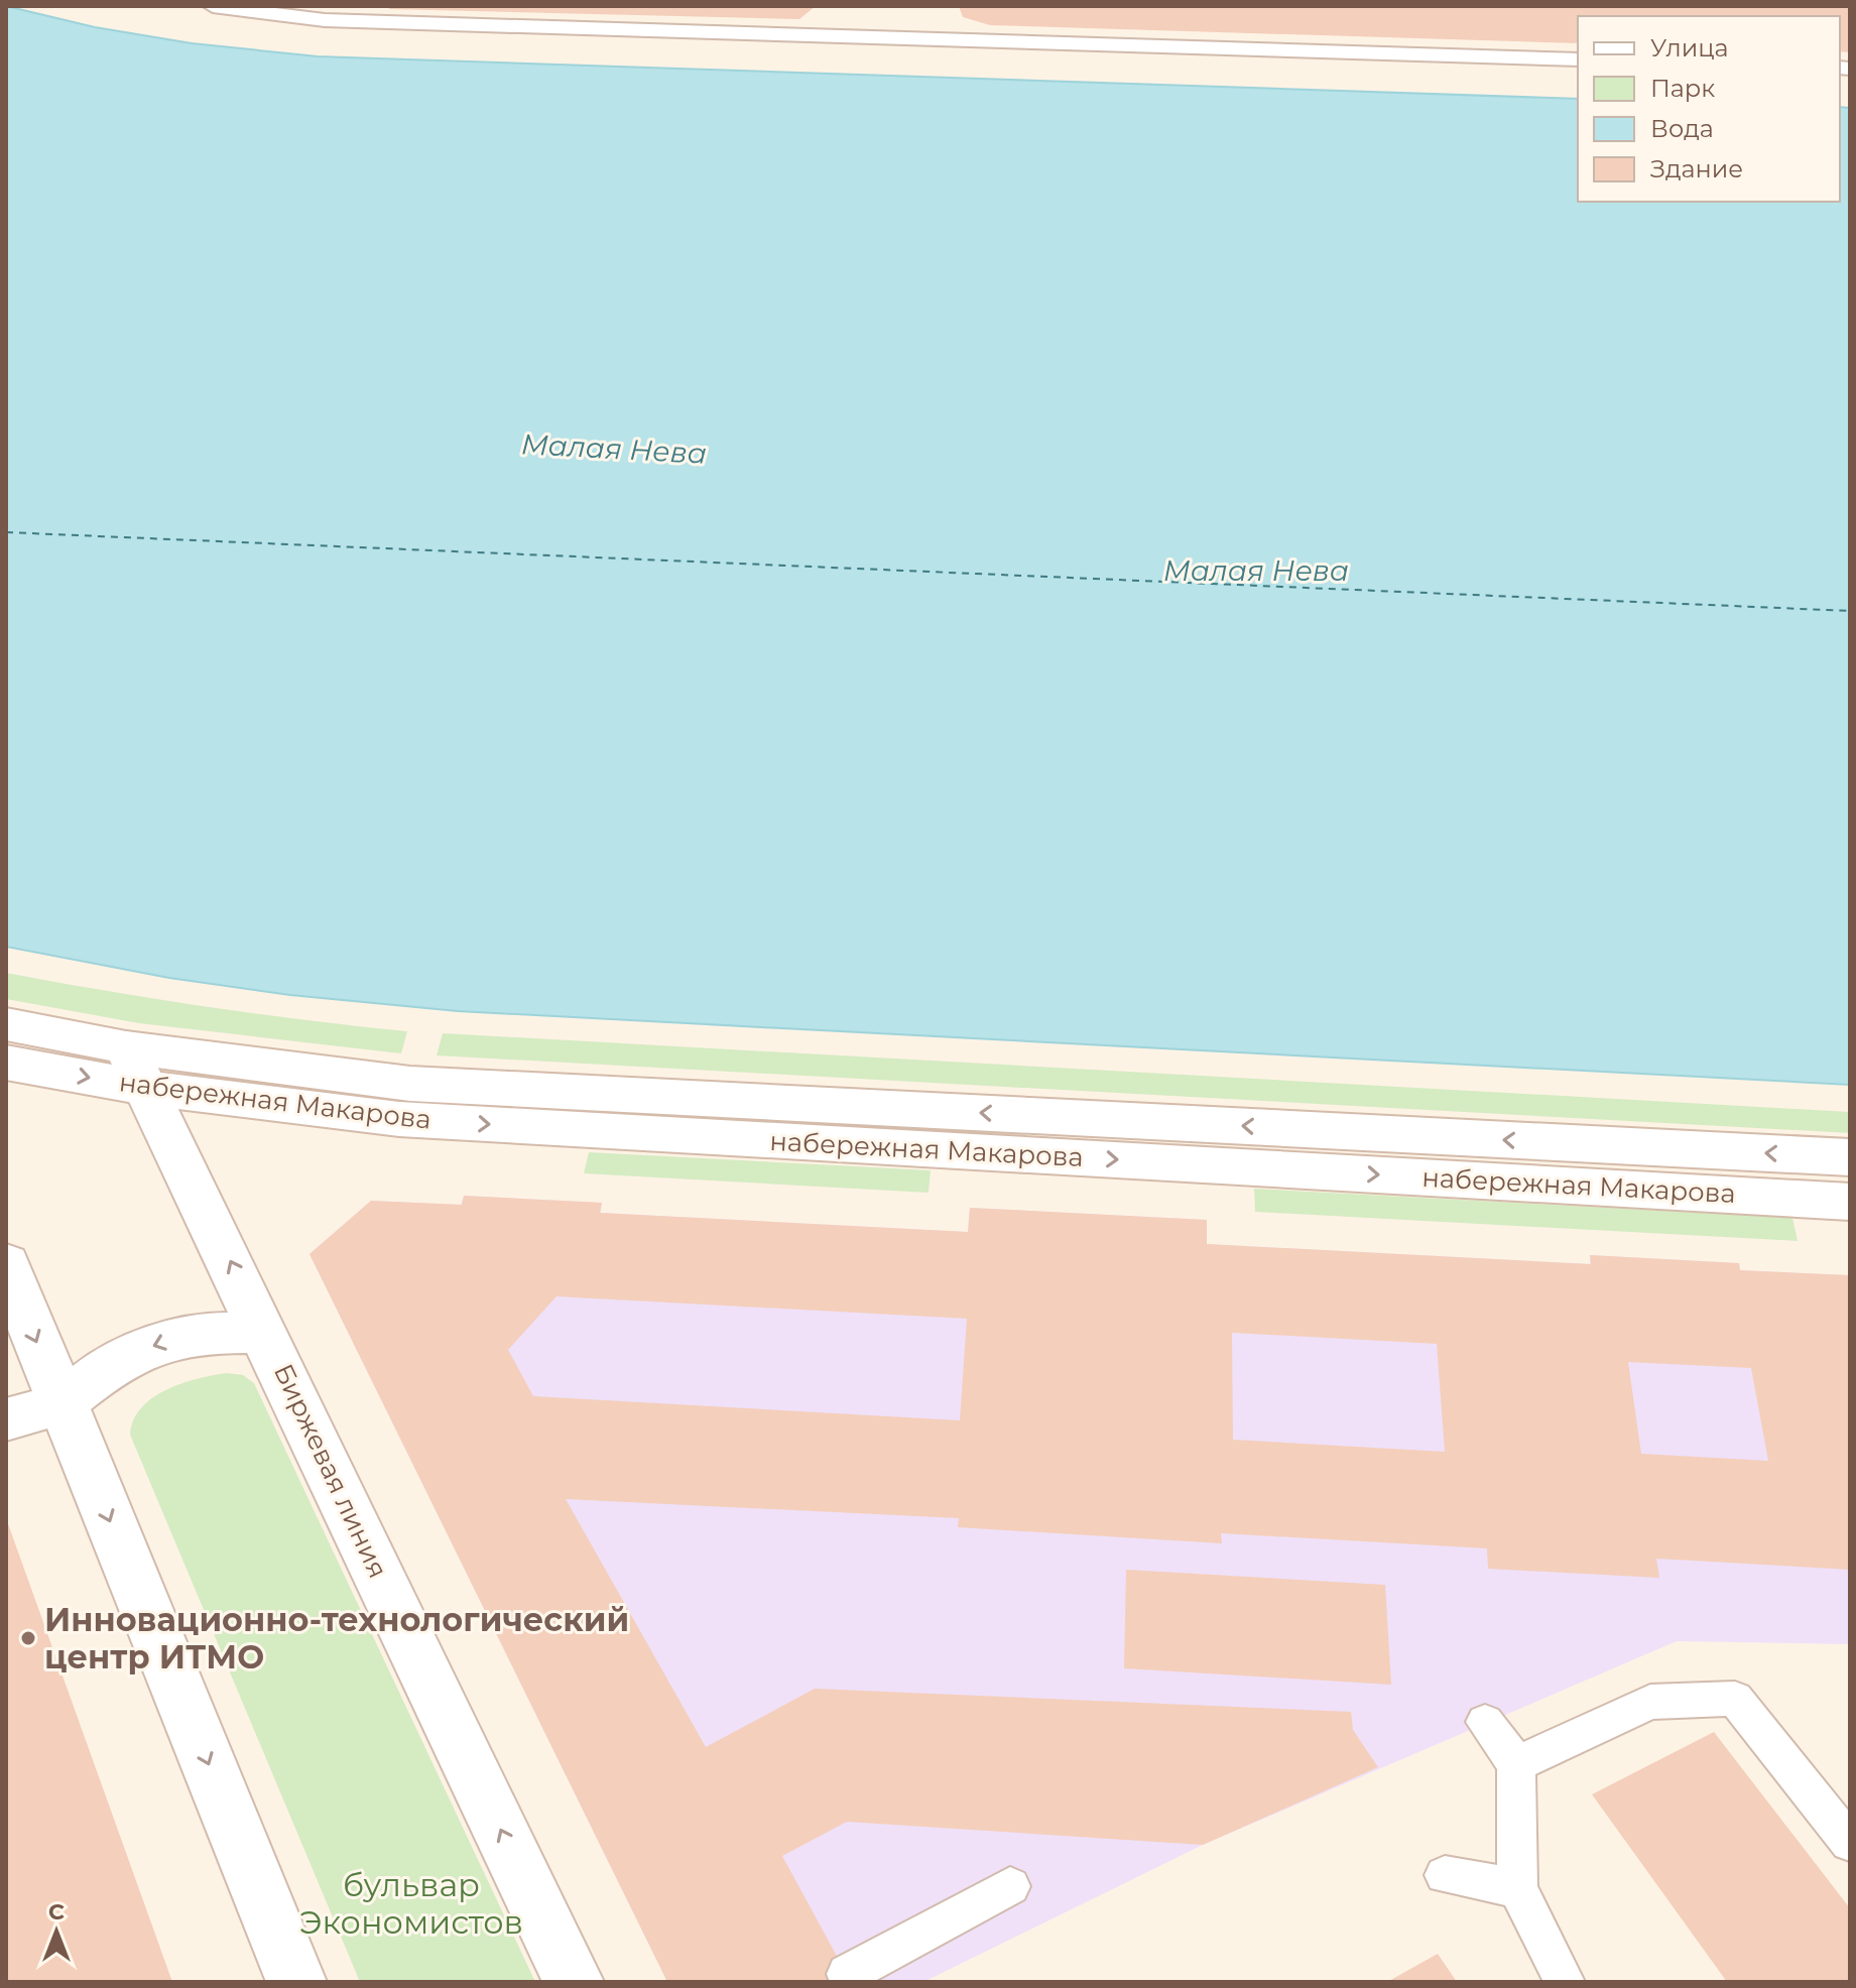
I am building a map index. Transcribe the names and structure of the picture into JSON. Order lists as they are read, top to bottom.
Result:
{
  "streets": {
    "main road": ["набережная Макарова", "Биржевая линия"]
  },
  "crossings": [
    ["набережная Макарова", "Биржевая линия"]
  ],
  "water": ["Малая Нева"],
  "parks": ["бульвар Экономистов"],
  "places": ["Инновационно-технологический центр ИТМО"],
  "legend": [
    "Улица",
    "Парк",
    "Вода",
    "Здание"
  ],
  "north": "top"
}
